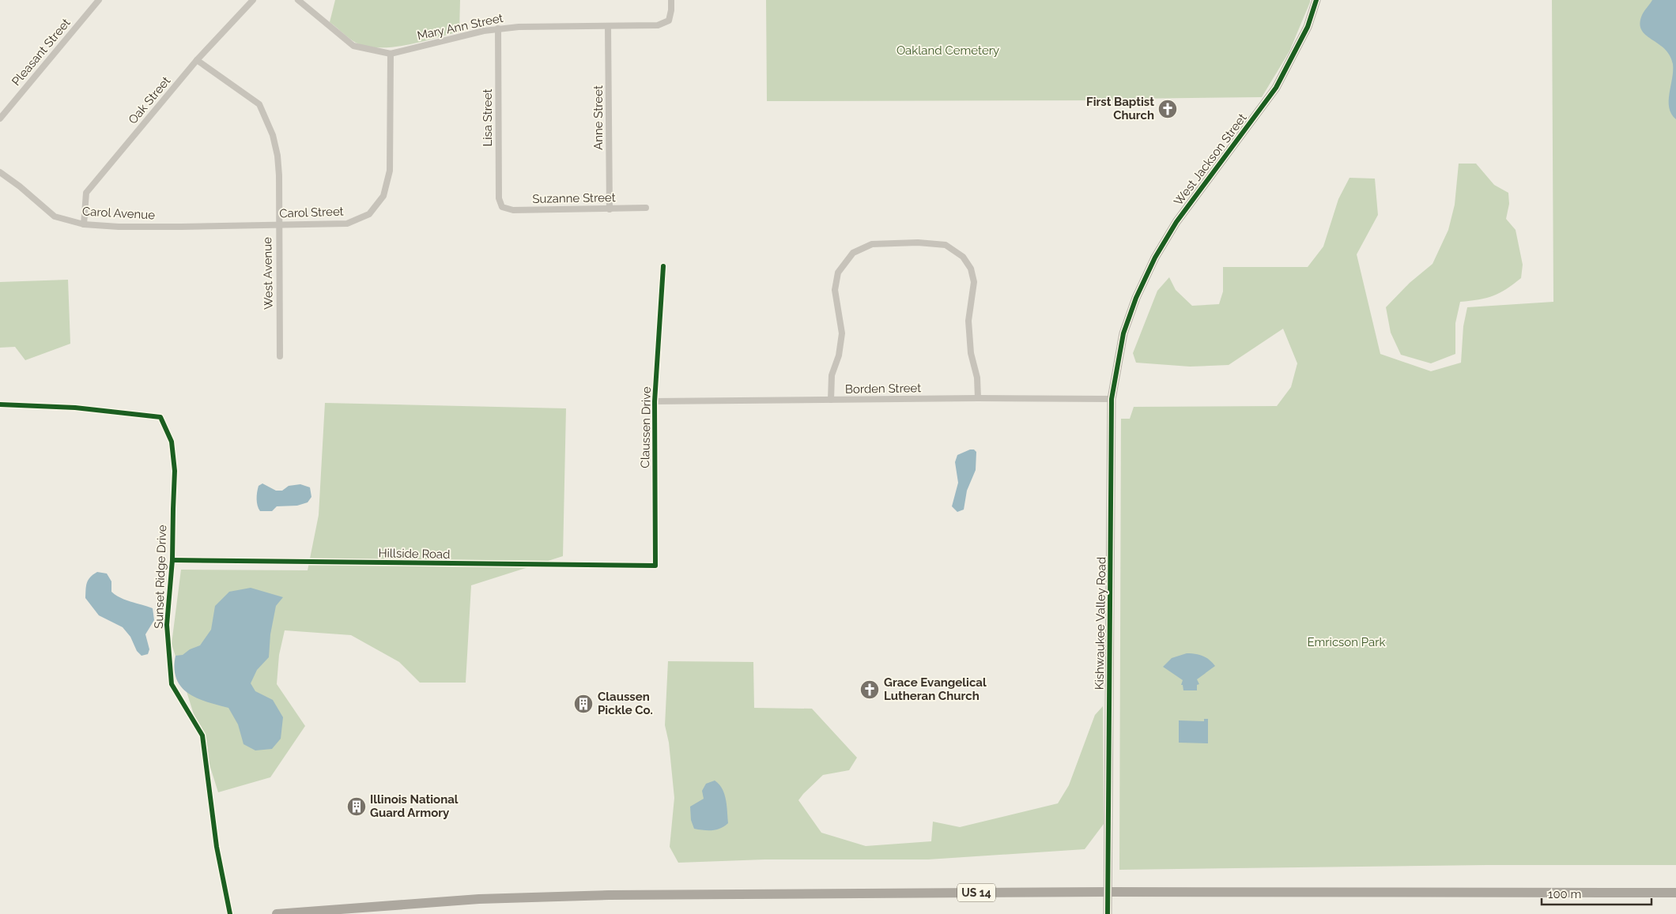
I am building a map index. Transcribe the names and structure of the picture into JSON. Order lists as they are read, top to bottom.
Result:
{
  "streets": {
    "main road": ["US 14"],
    "street": [
      "Mary Ann Street",
      "Pleasant Street",
      "Oak Street",
      "Lisa Street",
      "Anne Street",
      "West Jackson Street",
      "Suzanne Street",
      "Carol Street",
      "Carol Avenue",
      "West Avenue",
      "Borden Street",
      "Claussen Drive",
      "Hillside Road",
      "Sunset Ridge Drive",
      "Kishwaukee Valley Road"
    ]
  },
  "crossings": [
    ["Mary Ann Street", "Lisa Street"],
    ["Mary Ann Street", "Anne Street"],
    ["Mary Ann Street", "Carol Street"],
    ["Oak Street", "Carol Avenue"],
    ["Oak Street", "West Avenue"],
    ["Lisa Street", "Suzanne Street"],
    ["Anne Street", "Suzanne Street"],
    ["West Jackson Street", "Kishwaukee Valley Road"],
    ["Carol Street", "Carol Avenue"],
    ["Carol Street", "West Avenue"],
    ["Borden Street", "Claussen Drive"],
    ["Borden Street", "Kishwaukee Valley Road"],
    ["Claussen Drive", "Hillside Road"],
    ["Hillside Road", "Sunset Ridge Drive"],
    ["Kishwaukee Valley Road", "US 14"]
  ],
  "parks": ["Oakland Cemetery", "Emricson Park"],
  "places": {
    "church": ["First Baptist Church", "Grace Evangelical Lutheran Church"],
    "building": ["Claussen Pickle Co.", "Illinois National Guard Armory"]
  },
  "scale_bar": "100 m"
}
